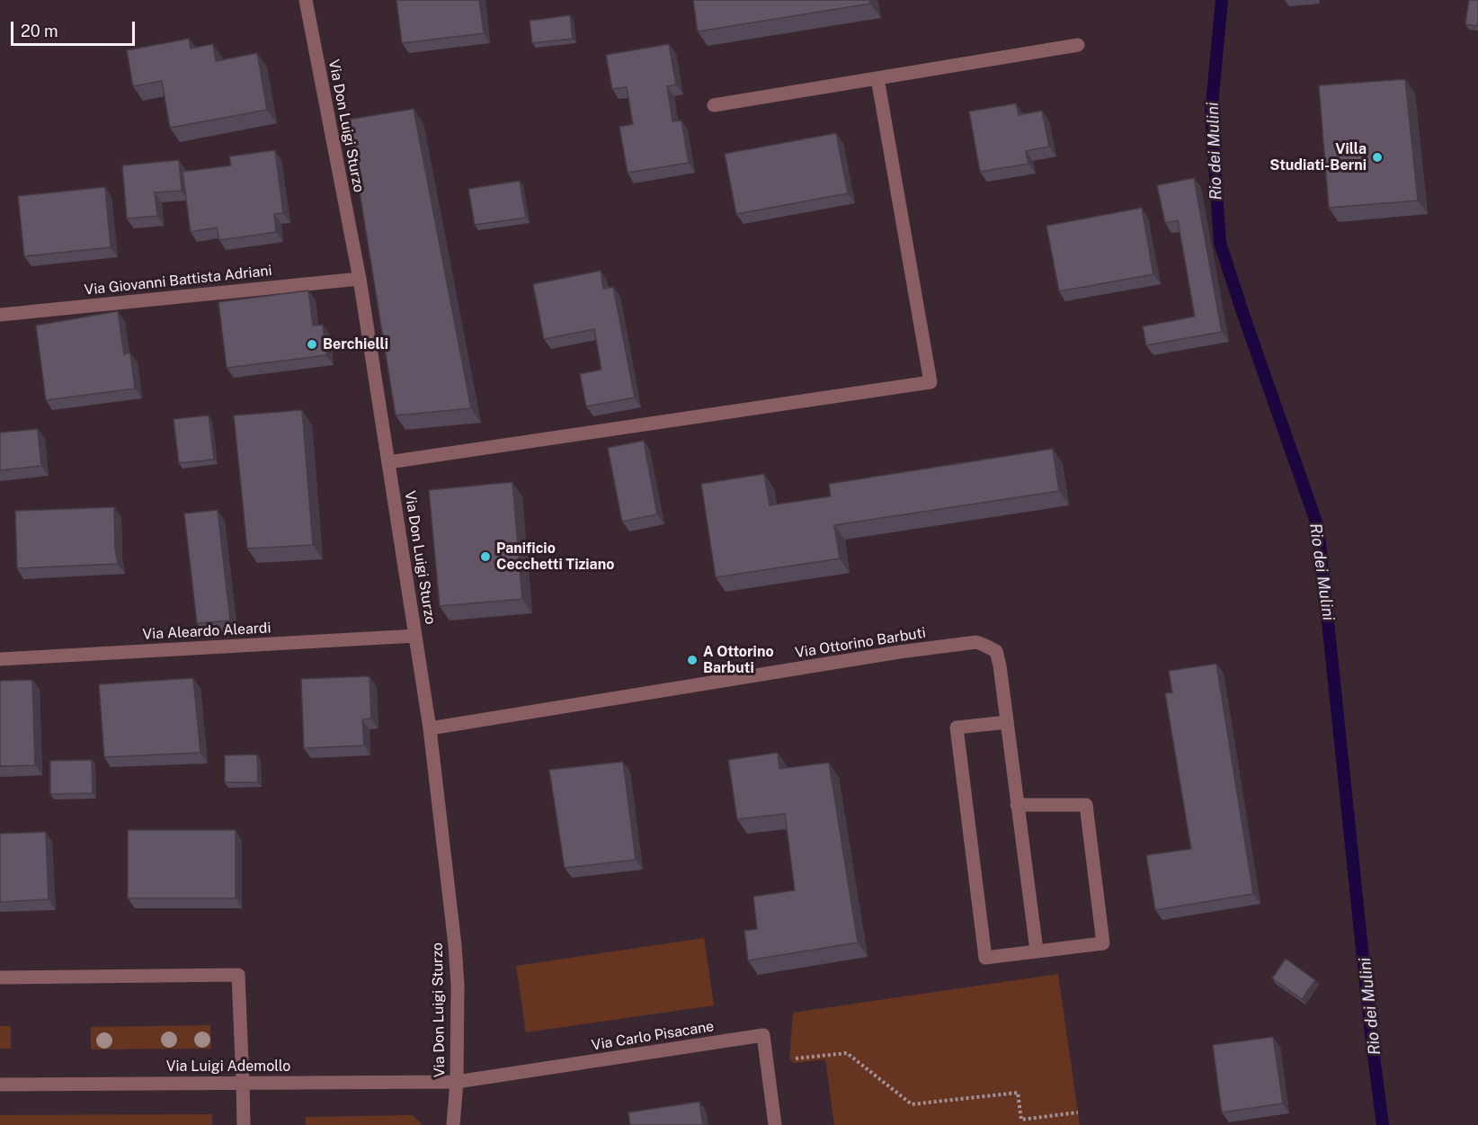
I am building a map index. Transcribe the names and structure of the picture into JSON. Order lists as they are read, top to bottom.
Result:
{
  "streets": {
    "street": [
      "Via Don Luigi Sturzo",
      "Via Giovanni Battista Adriani",
      "Via Aleardo Aleardi",
      "Via Ottorino Barbuti",
      "Via Carlo Pisacane",
      "Via Luigi Ademollo"
    ]
  },
  "crossings": [
    ["Via Don Luigi Sturzo", "Via Giovanni Battista Adriani"],
    ["Via Don Luigi Sturzo", "Via Aleardo Aleardi"],
    ["Via Don Luigi Sturzo", "Via Ottorino Barbuti"],
    ["Via Don Luigi Sturzo", "Via Carlo Pisacane"],
    ["Via Don Luigi Sturzo", "Via Luigi Ademollo"],
    ["Via Carlo Pisacane", "Via Luigi Ademollo"]
  ],
  "water": ["Rio dei Mulini"],
  "places": [
    "Villa Studiati-Berni",
    "Berchielli",
    "Panificio Cecchetti Tiziano",
    "A Ottorino Barbuti"
  ],
  "scale_bar": "20 m"
}
